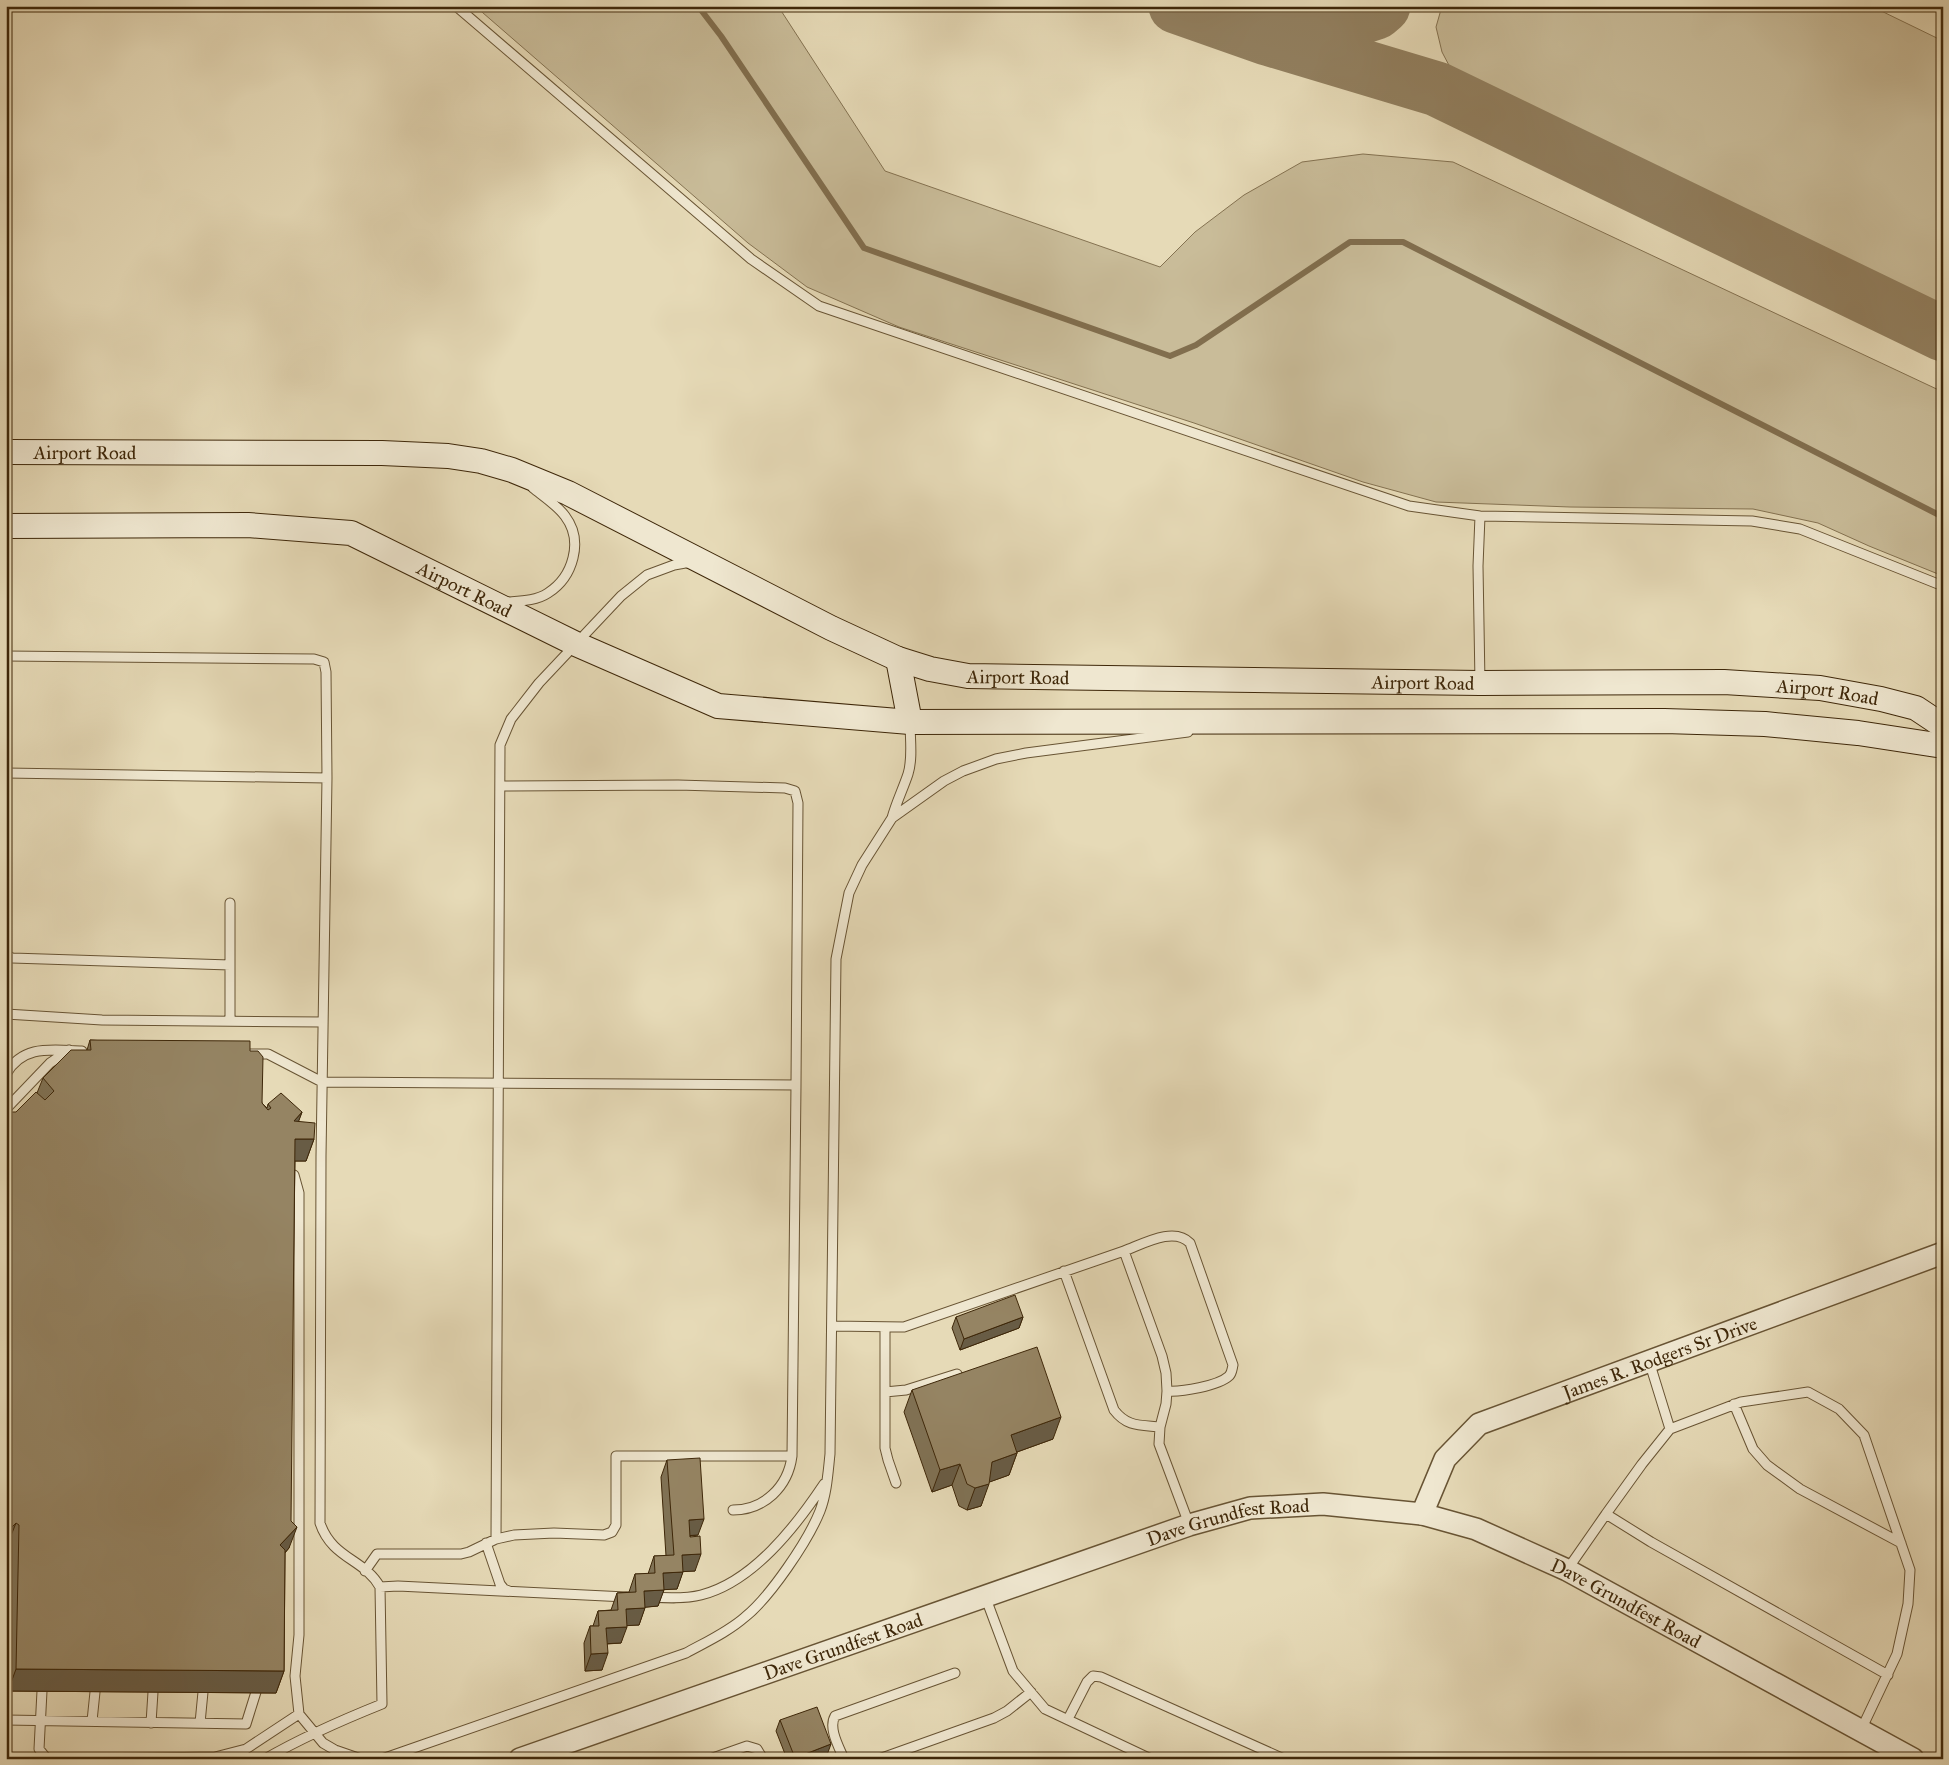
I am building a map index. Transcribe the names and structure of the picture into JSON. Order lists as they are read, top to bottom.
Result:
{
  "streets": {
    "main road": ["Airport Road"],
    "street": ["James R. Rodgers Sr Drive", "Dave Grundfest Road"]
  },
  "crossings": [
    ["James R. Rodgers Sr Drive", "Dave Grundfest Road"]
  ]
}
